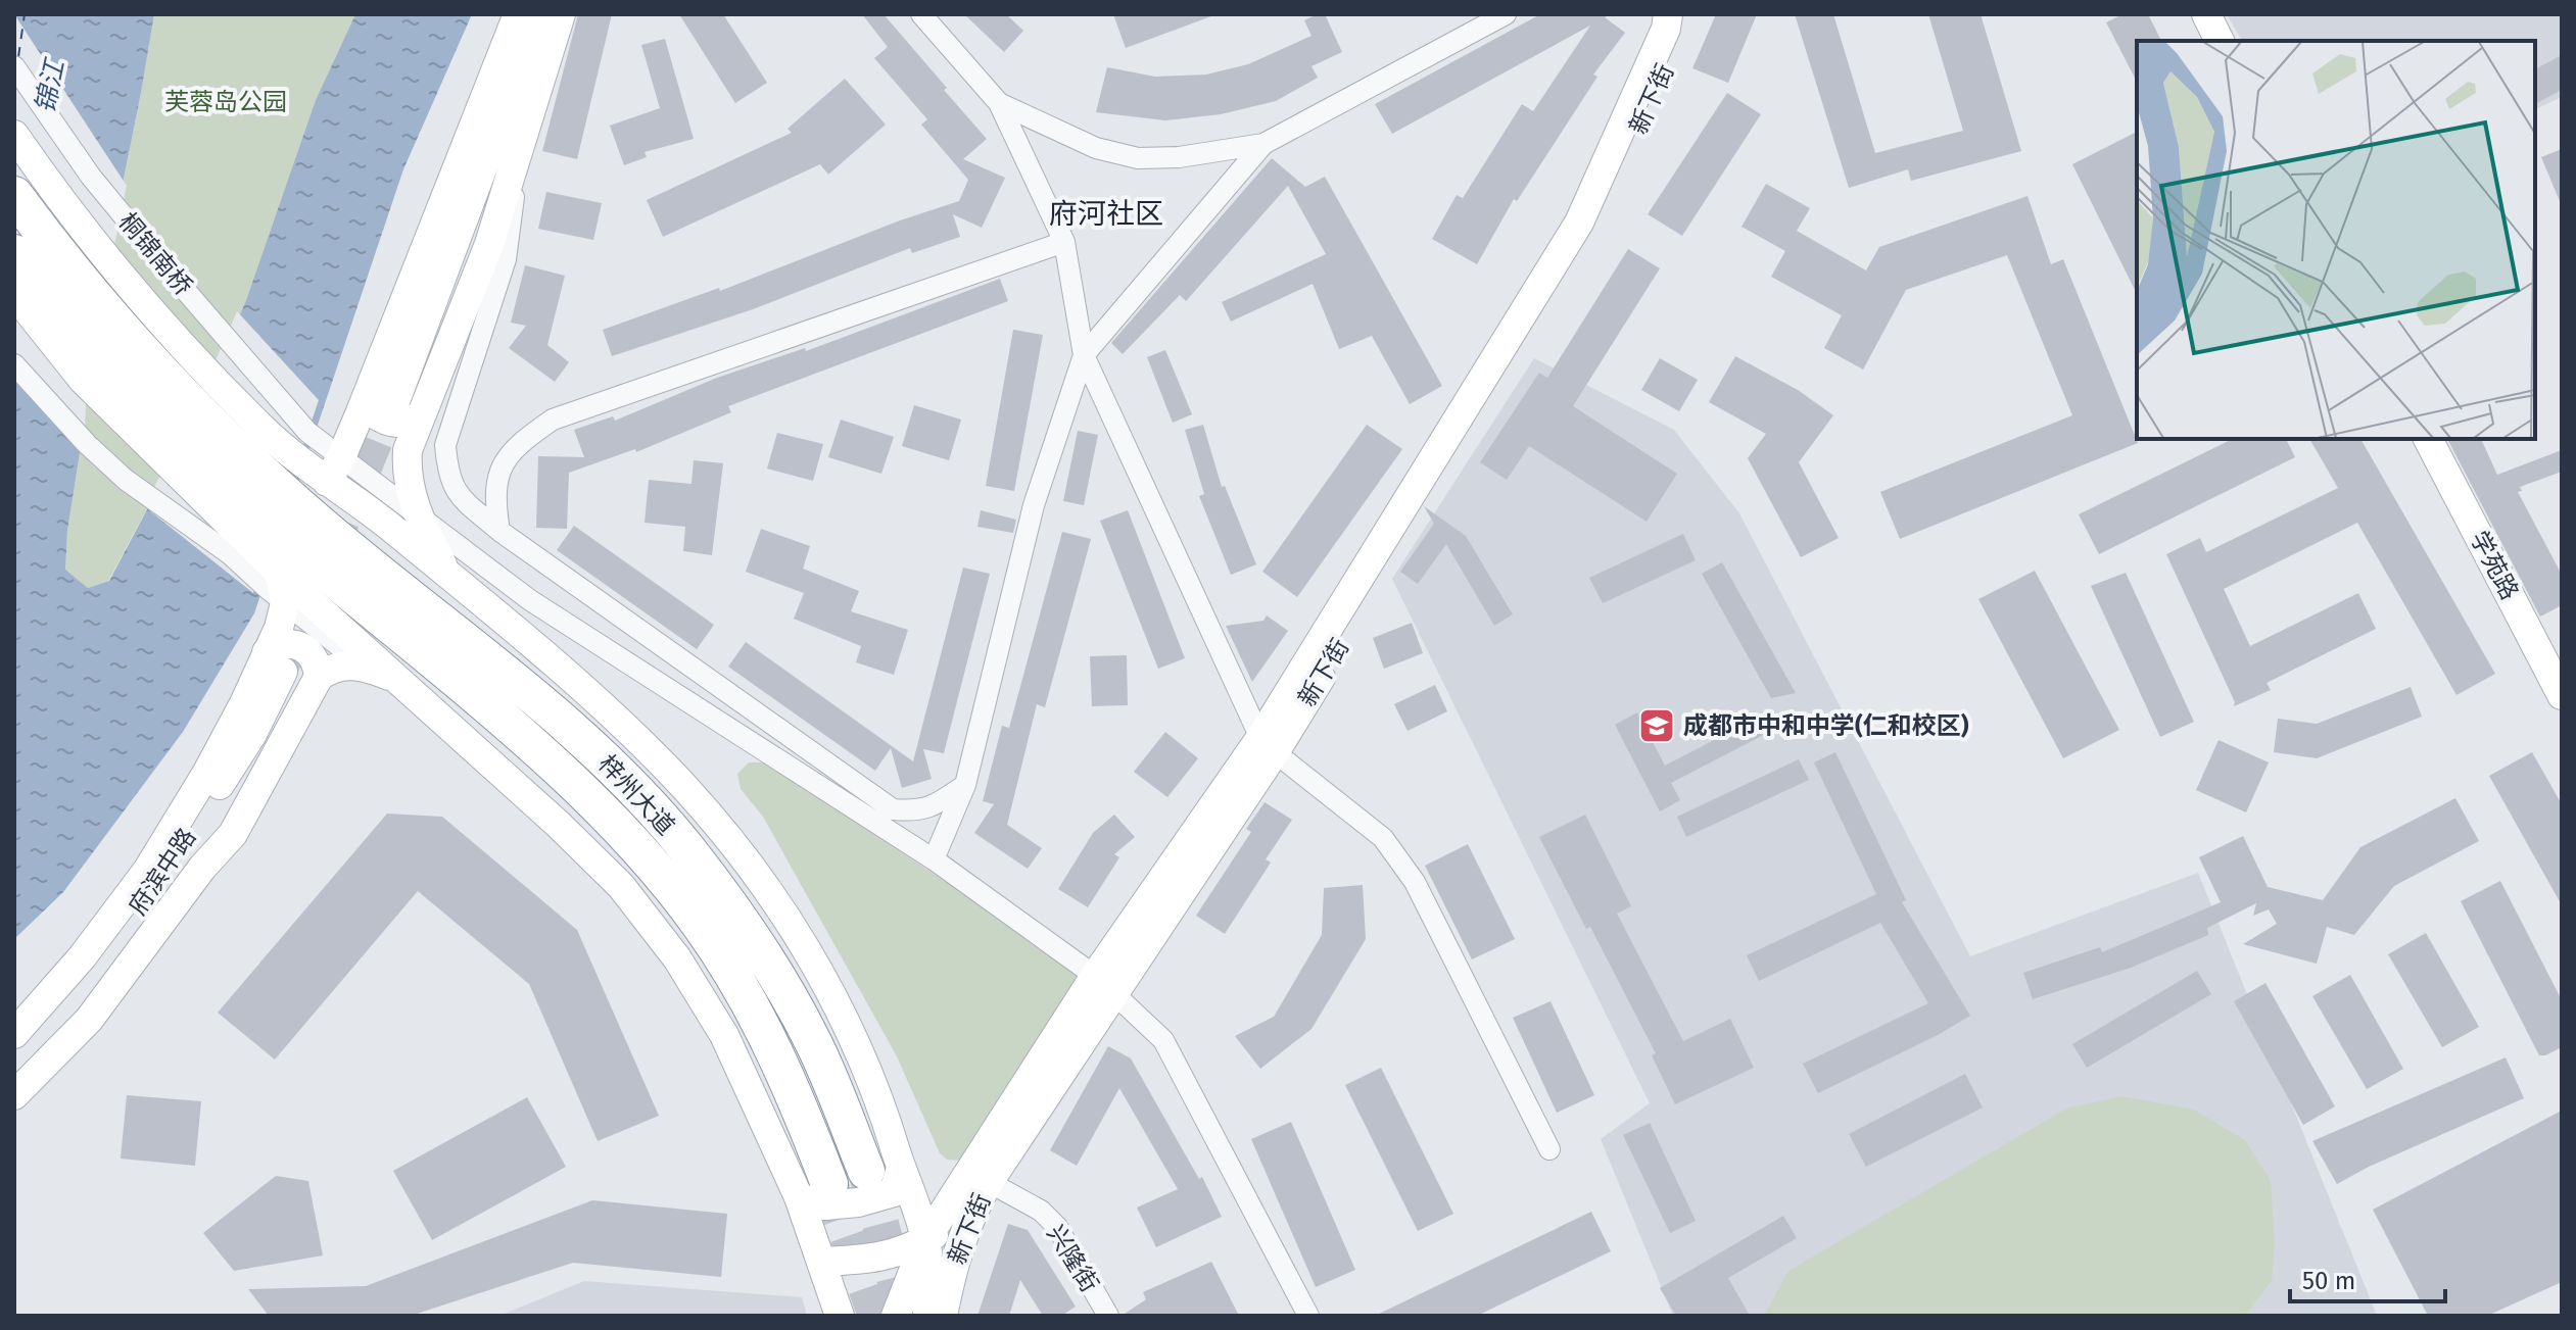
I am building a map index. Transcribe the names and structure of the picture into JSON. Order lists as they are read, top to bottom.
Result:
{
  "streets": {
    "highway": ["梓州大道"],
    "main road": [
      "新下街",
      "桐锦南桥",
      "学苑路",
      "府滨中路"
    ],
    "street": ["兴隆街"]
  },
  "crossings": [
    ["新下街", "桐锦南桥"],
    ["新下街", "兴隆街"],
    ["桐锦南桥", "梓州大道"]
  ],
  "districts": ["府河社区"],
  "water": ["锦江"],
  "parks": ["芙蓉岛公园"],
  "places": {
    "school or university": ["成都市中和中学(仁和校区)"]
  },
  "scale_bar": "50 m"
}
